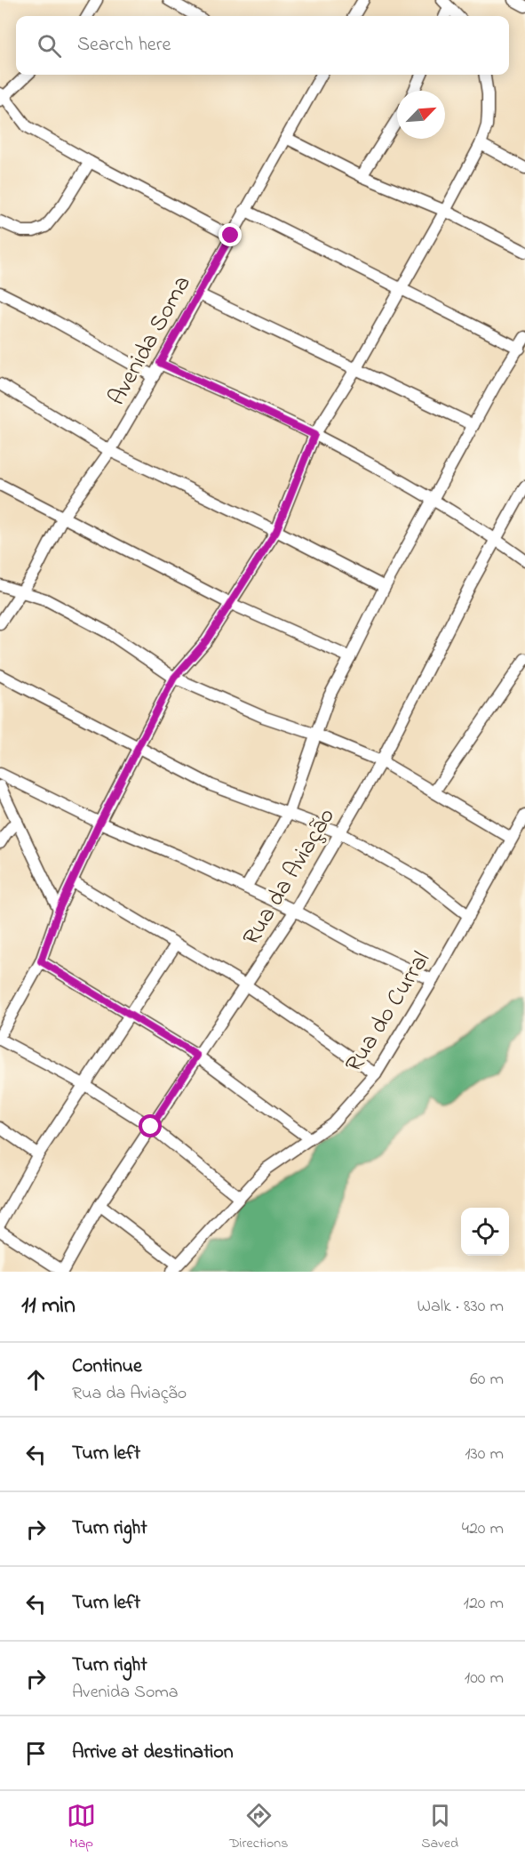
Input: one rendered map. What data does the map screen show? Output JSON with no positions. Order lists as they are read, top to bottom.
{
  "streets": {
    "street": ["Avenida Soma", "Rua da Aviação", "Rua do Curral"]
  },
  "crossings": [
    ["Rua da Aviação", "Rua do Curral"]
  ],
  "north": "top right",
  "page": {
    "search": "Search here",
    "heading": ["11 min", "Walk · 830 m"],
    "list": [
      ["Continue", "Rua da Aviação", "60 m"],
      ["Turn left", "130 m"],
      ["Turn right", "420 m"],
      ["Turn left", "120 m"],
      ["Turn right", "Avenida Soma", "100 m"],
      "Arrive at destination"
    ],
    "nav": ["Map", "Directions", "Saved"]
  }
}
